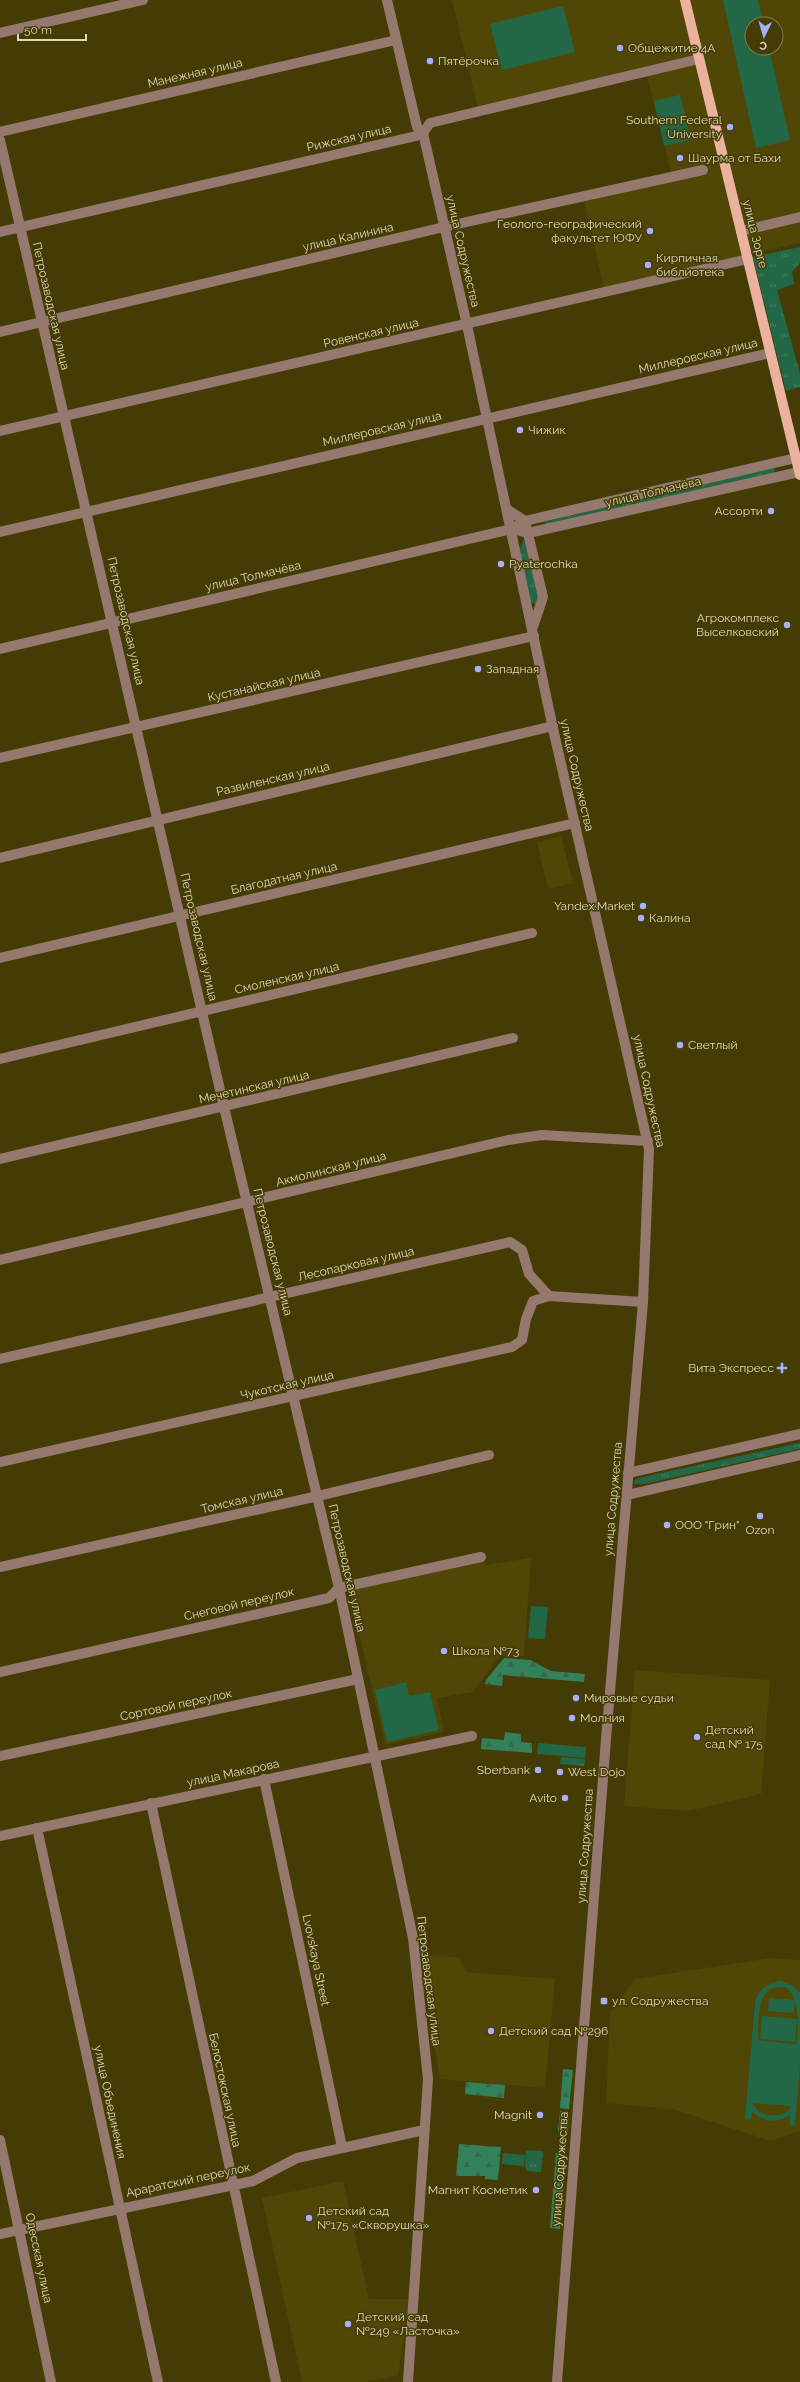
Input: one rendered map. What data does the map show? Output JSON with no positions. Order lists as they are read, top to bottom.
{
  "streets": {
    "main road": ["улица Зорге"],
    "street": [
      "Манежная улица",
      "Рижская улица",
      "улица Калинина",
      "улица Содружества",
      "Петрозаводская улица",
      "Ровенская улица",
      "Миллеровская улица",
      "улица Толмачёва",
      "Кустанайская улица",
      "Развиленская улица",
      "Благодатная улица",
      "Смоленская улица",
      "Мечетинская улица",
      "Акмолинская улица",
      "Лесопарковая улица",
      "Чукотская улица",
      "Томская улица",
      "Снеговой переулок",
      "Сортовой переулок",
      "улица Макарова",
      "Lvovskaya Street",
      "Белостокская улица",
      "улица Объединения",
      "Араратский переулок",
      "Одесская улица"
    ]
  },
  "crossings": [
    ["Манежная улица", "улица Содружества"],
    ["Рижская улица", "улица Зорге"],
    ["Рижская улица", "улица Содружества"],
    ["Рижская улица", "Петрозаводская улица"],
    ["улица Зорге", "Ровенская улица"],
    ["улица Зорге", "Миллеровская улица"],
    ["улица Зорге", "улица Толмачёва"],
    ["улица Калинина", "улица Содружества"],
    ["улица Калинина", "Петрозаводская улица"],
    ["улица Содружества", "Ровенская улица"],
    ["улица Содружества", "Миллеровская улица"],
    ["улица Содружества", "улица Толмачёва"],
    ["улица Содружества", "Кустанайская улица"],
    ["улица Содружества", "Развиленская улица"],
    ["улица Содружества", "Благодатная улица"],
    ["улица Содружества", "Акмолинская улица"],
    ["Петрозаводская улица", "Ровенская улица"],
    ["Петрозаводская улица", "Миллеровская улица"],
    ["Петрозаводская улица", "улица Толмачёва"],
    ["Петрозаводская улица", "Кустанайская улица"],
    ["Петрозаводская улица", "Развиленская улица"],
    ["Петрозаводская улица", "Благодатная улица"],
    ["Петрозаводская улица", "Смоленская улица"],
    ["Петрозаводская улица", "Мечетинская улица"],
    ["Петрозаводская улица", "Акмолинская улица"],
    ["Петрозаводская улица", "Лесопарковая улица"],
    ["Петрозаводская улица", "Чукотская улица"],
    ["Петрозаводская улица", "Томская улица"],
    ["Петрозаводская улица", "Снеговой переулок"],
    ["Петрозаводская улица", "Сортовой переулок"],
    ["Петрозаводская улица", "улица Макарова"],
    ["Петрозаводская улица", "Араратский переулок"],
    ["Лесопарковая улица", "Чукотская улица"],
    ["улица Макарова", "Lvovskaya Street"],
    ["улица Макарова", "Белостокская улица"],
    ["улица Макарова", "улица Объединения"],
    ["Lvovskaya Street", "Араратский переулок"],
    ["Белостокская улица", "Араратский переулок"],
    ["улица Объединения", "Араратский переулок"],
    ["Араратский переулок", "Одесская улица"]
  ],
  "places": {
    "other": [
      "Общежитие 4А",
      "Пятёрочка",
      "Southern Federal University",
      "Шаурма от Бахи",
      "Геолого-географический факультет ЮФУ",
      "Кирпичная библиотека",
      "Чижик",
      "Ассорти",
      "Pyaterochka",
      "Агрокомплекс Выселковский",
      "Западная",
      "Yandex.Market",
      "Калина",
      "Светлый",
      "Ozon",
      "ООО \"Грин\"",
      "Школа №73",
      "Мировые судьи",
      "Молния",
      "Детский сад № 175",
      "Sberbank",
      "West Dojo",
      "Avito",
      "Детский сад №296",
      "Magnit",
      "Магнит Косметик",
      "Детский сад №175 «Скворушка»",
      "Детский сад №249 «Ласточка»"
    ],
    "health": ["Вита Экспресс"],
    "transit": ["ул. Содружества"]
  },
  "scale_bar": "50 m",
  "north": "bottom"
}
